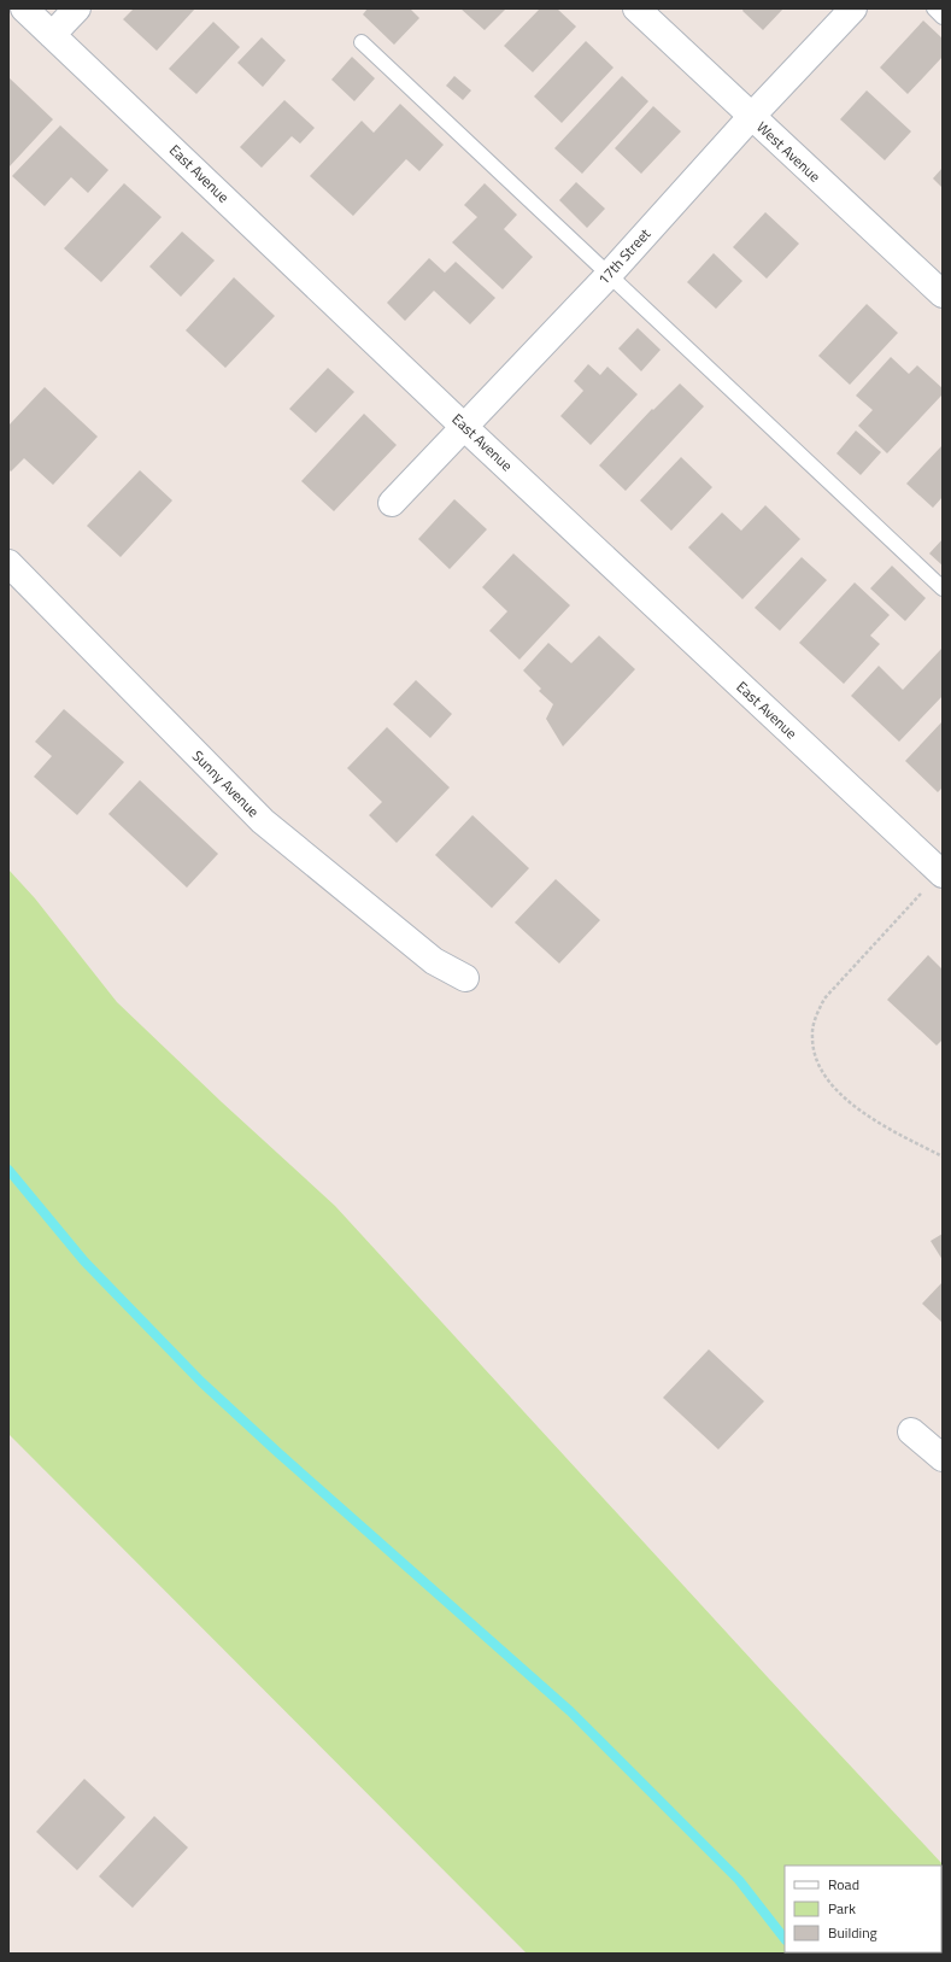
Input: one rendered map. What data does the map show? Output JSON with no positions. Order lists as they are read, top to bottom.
{
  "streets": {
    "street": [
      "West Avenue",
      "East Avenue",
      "17th Street",
      "Sunny Avenue"
    ]
  },
  "crossings": [
    ["West Avenue", "17th Street"],
    ["East Avenue", "17th Street"]
  ],
  "legend": ["Road", "Park", "Building"]
}
